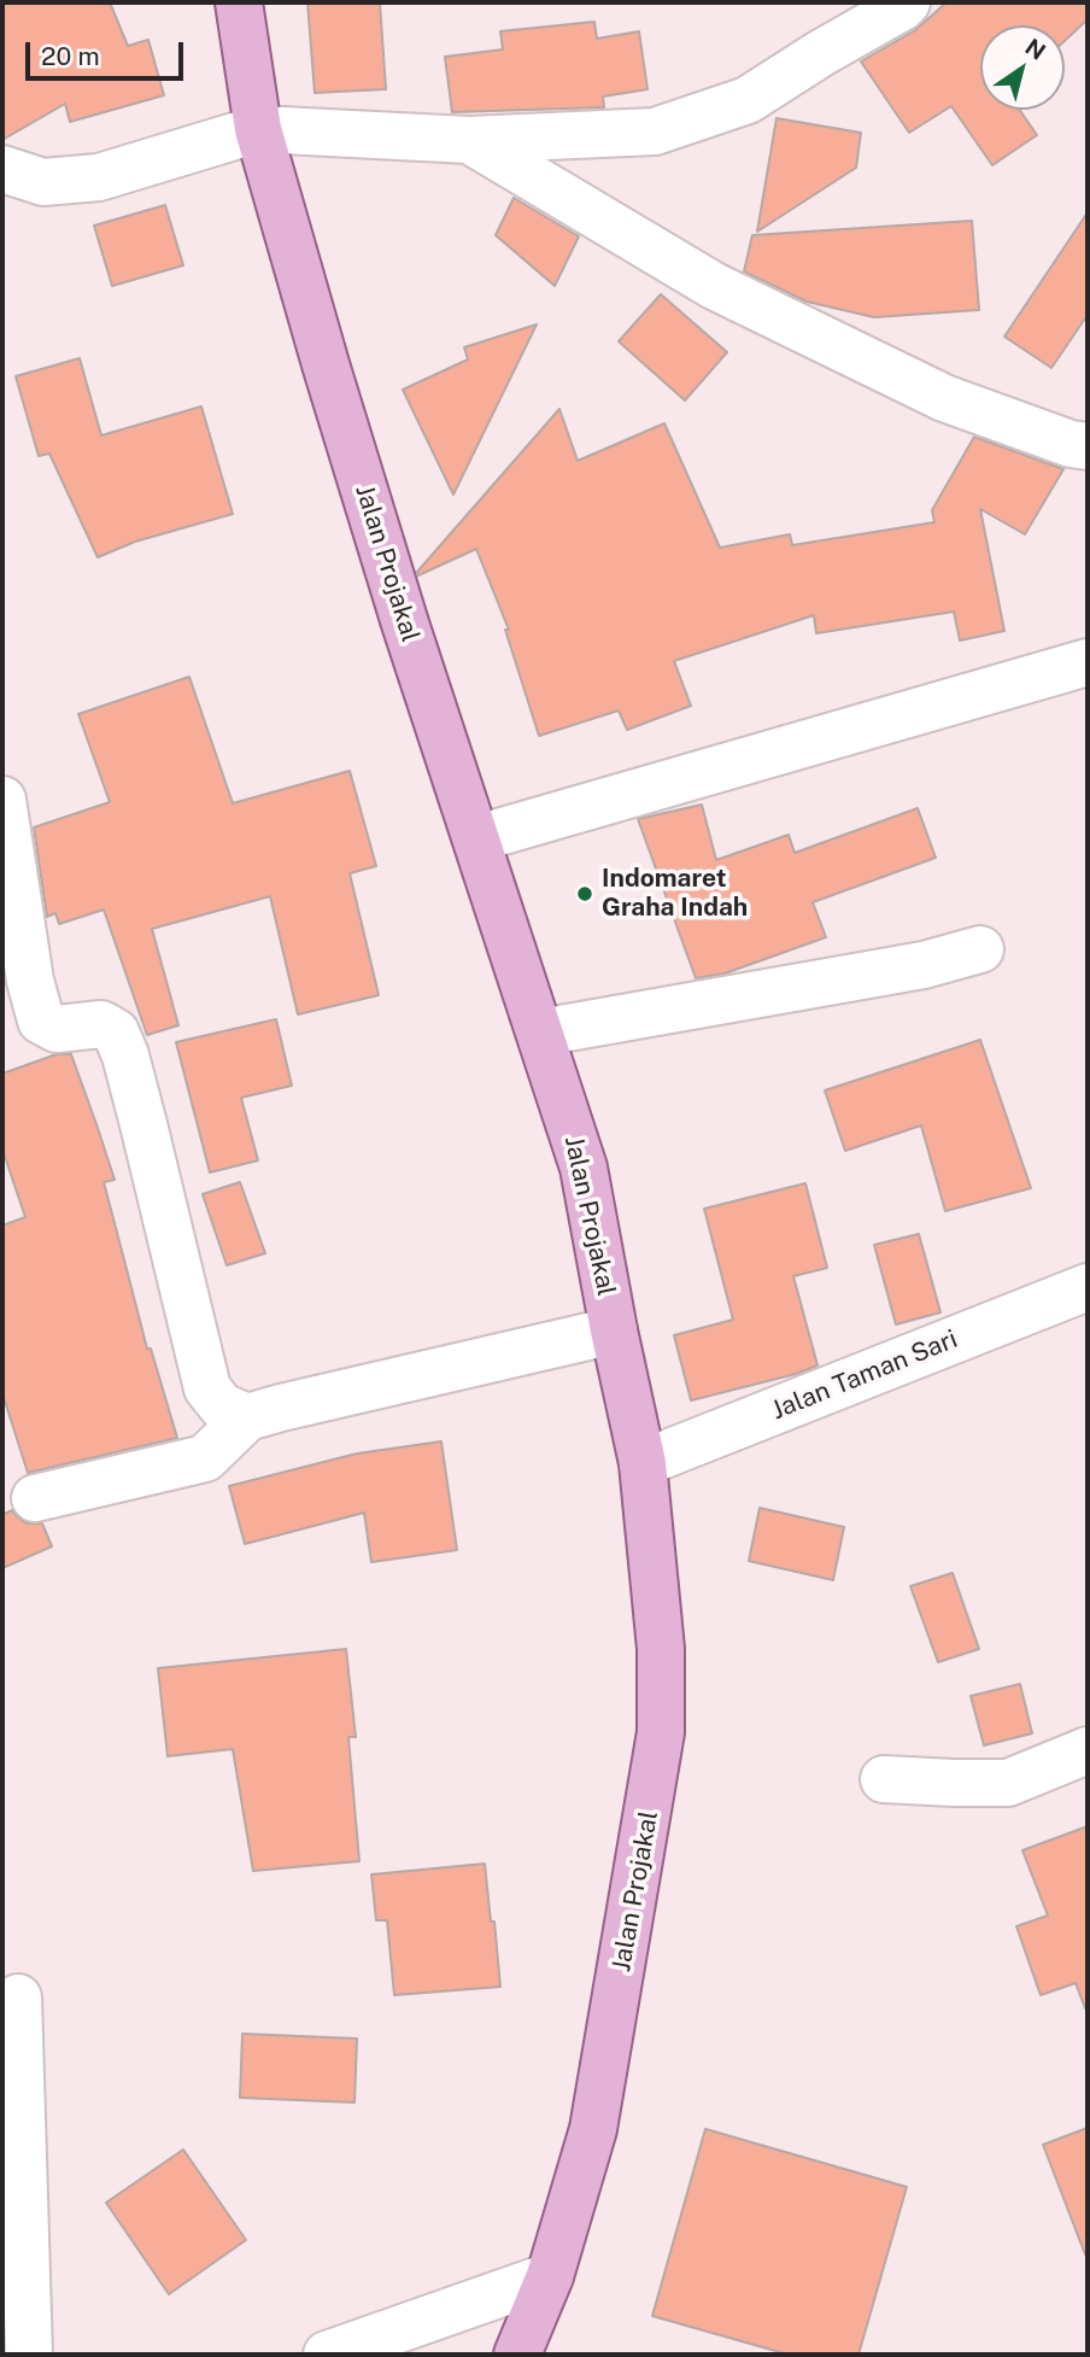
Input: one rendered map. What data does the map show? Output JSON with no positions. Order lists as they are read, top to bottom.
{
  "streets": {
    "main road": ["Jalan Projakal"],
    "street": ["Jalan Taman Sari"]
  },
  "crossings": [
    ["Jalan Projakal", "Jalan Taman Sari"]
  ],
  "places": ["Indomaret Graha Indah"],
  "scale_bar": "20 m",
  "north": "top right"
}
